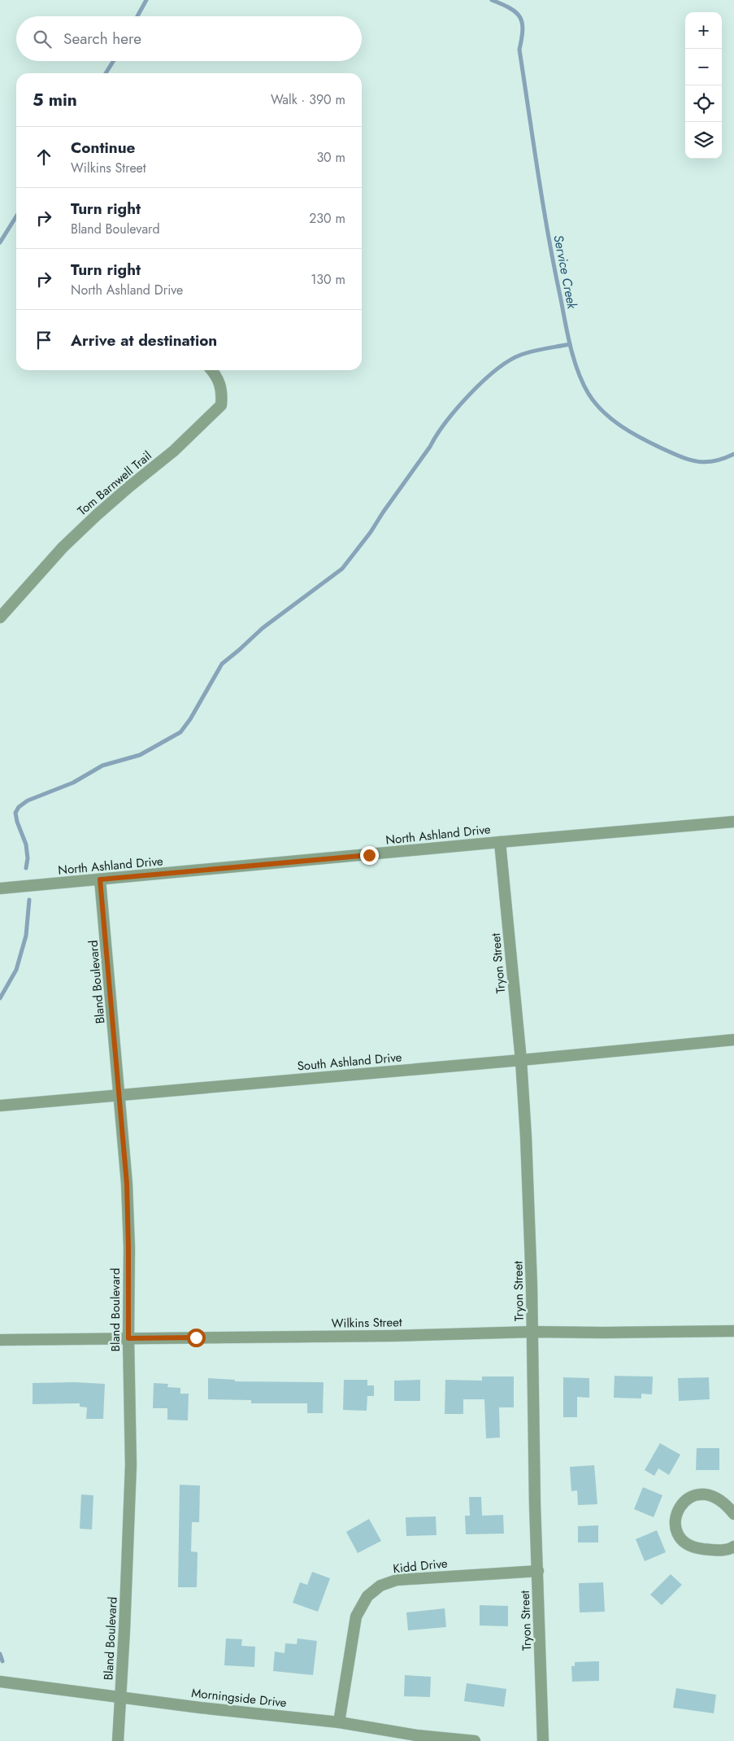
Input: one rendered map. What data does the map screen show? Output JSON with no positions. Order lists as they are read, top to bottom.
{
  "streets": {
    "street": [
      "Tom Barnwell Trail",
      "North Ashland Drive",
      "Tryon Street",
      "Bland Boulevard",
      "South Ashland Drive",
      "Wilkins Street",
      "Kidd Drive",
      "Morningside Drive"
    ]
  },
  "crossings": [
    ["North Ashland Drive", "Tryon Street"],
    ["North Ashland Drive", "Bland Boulevard"],
    ["Tryon Street", "South Ashland Drive"],
    ["Tryon Street", "Wilkins Street"],
    ["Tryon Street", "Kidd Drive"],
    ["Bland Boulevard", "South Ashland Drive"],
    ["Bland Boulevard", "Wilkins Street"],
    ["Bland Boulevard", "Morningside Drive"],
    ["Kidd Drive", "Morningside Drive"]
  ],
  "water": ["Service Creek"],
  "page": {
    "map_buttons": ["+", "−"],
    "search": "Search here",
    "heading": ["5 min", "Walk · 390 m"],
    "list": [
      ["Continue", "Wilkins Street", "30 m"],
      ["Turn right", "Bland Boulevard", "230 m"],
      ["Turn right", "North Ashland Drive", "130 m"],
      "Arrive at destination"
    ]
  }
}
